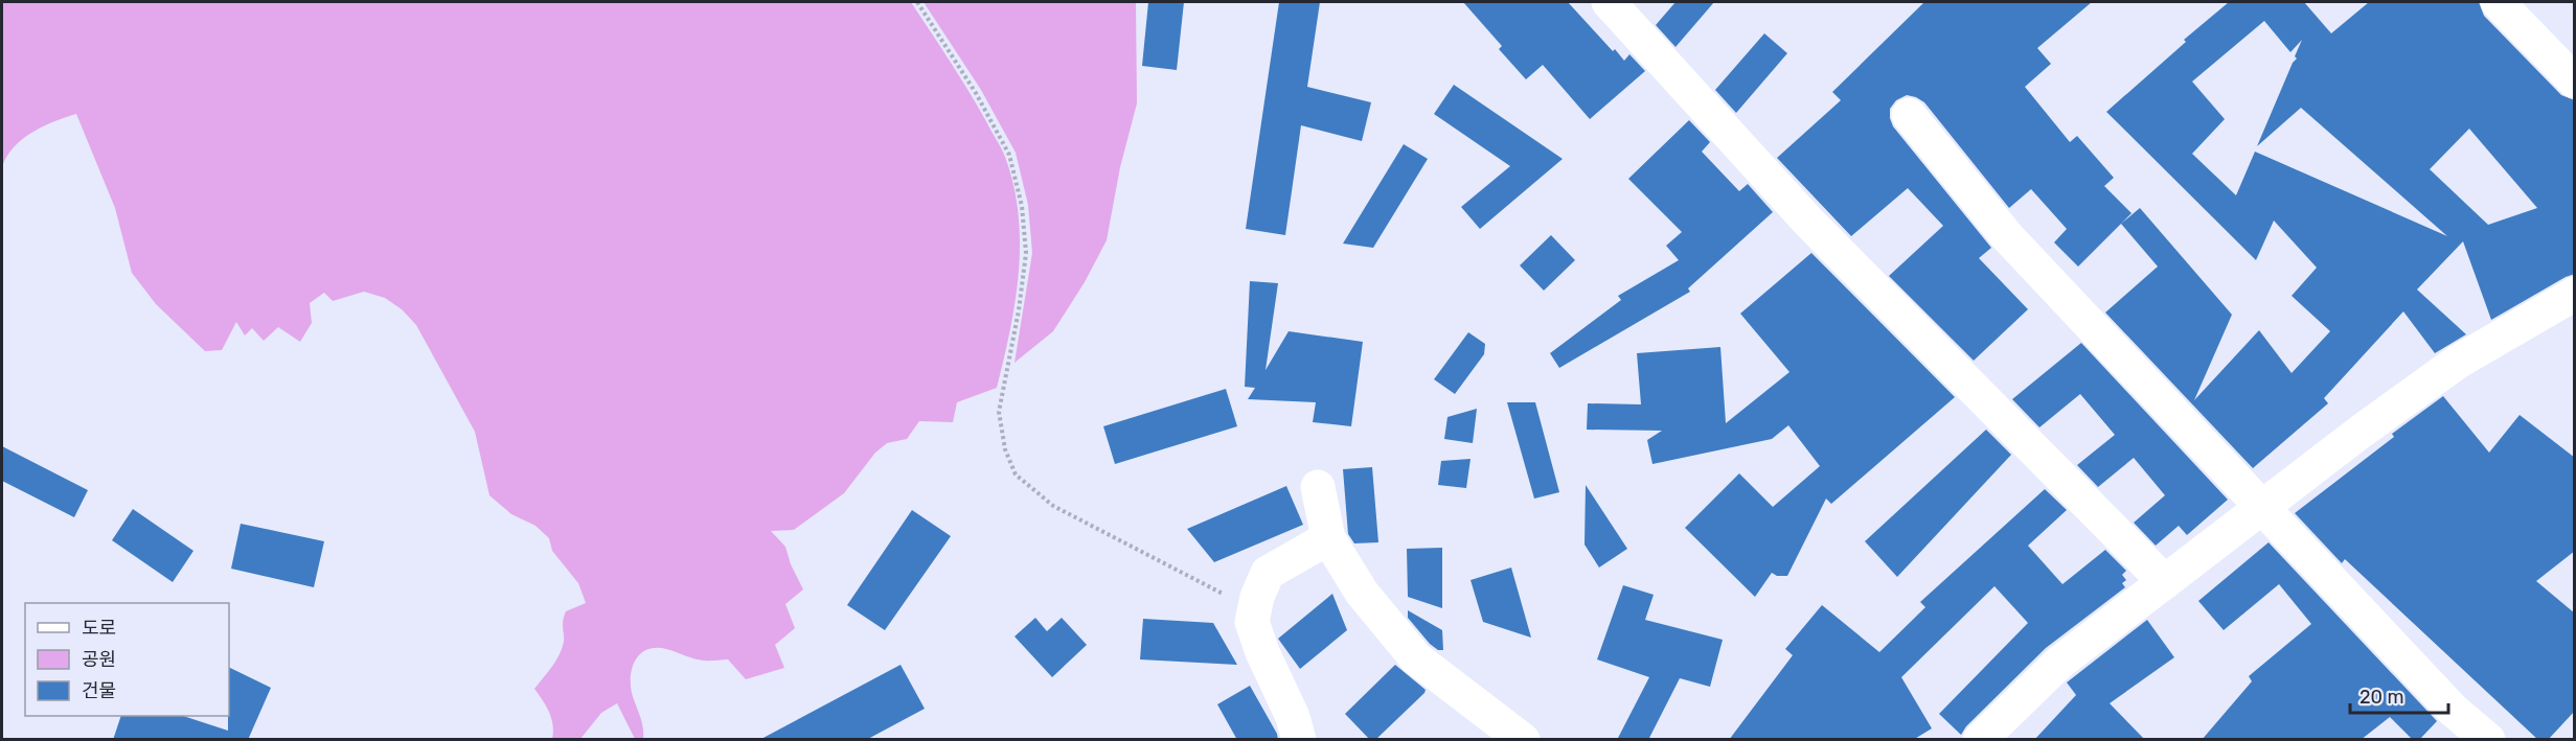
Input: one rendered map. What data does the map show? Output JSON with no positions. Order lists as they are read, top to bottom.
{
  "legend": ["도로", "공원", "건물"],
  "scale_bar": "20 m"
}
